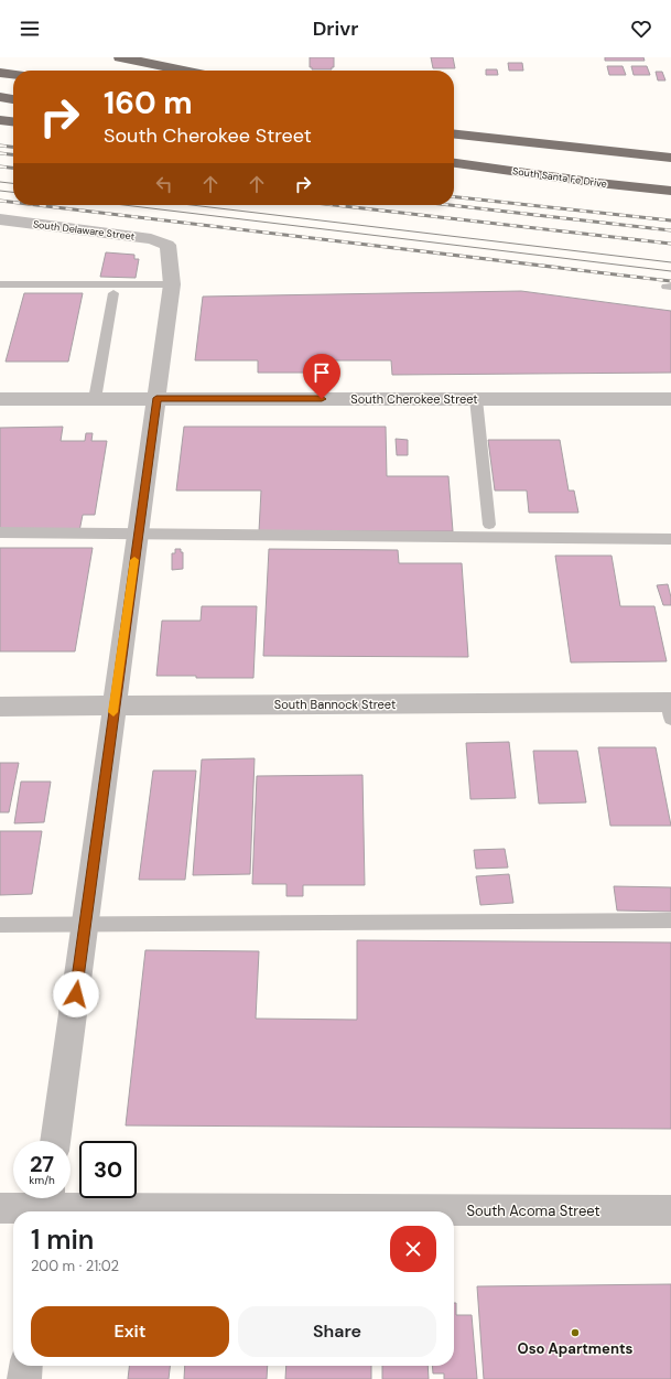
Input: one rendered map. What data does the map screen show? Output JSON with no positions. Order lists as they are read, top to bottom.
{
  "streets": {
    "highway": ["South Santa Fe Drive"],
    "street": [
      "South Delaware Street",
      "South Cherokee Street",
      "South Bannock Street",
      "South Acoma Street"
    ]
  },
  "places": ["Oso Apartments"],
  "page": {
    "header": "Drivr",
    "turn": ["160 m", "South Cherokee Street"],
    "speed": "27 km/h",
    "limit": "30",
    "heading": ["1 min", "200 m · 21:02"],
    "buttons": ["Exit", "Share"]
  }
}
